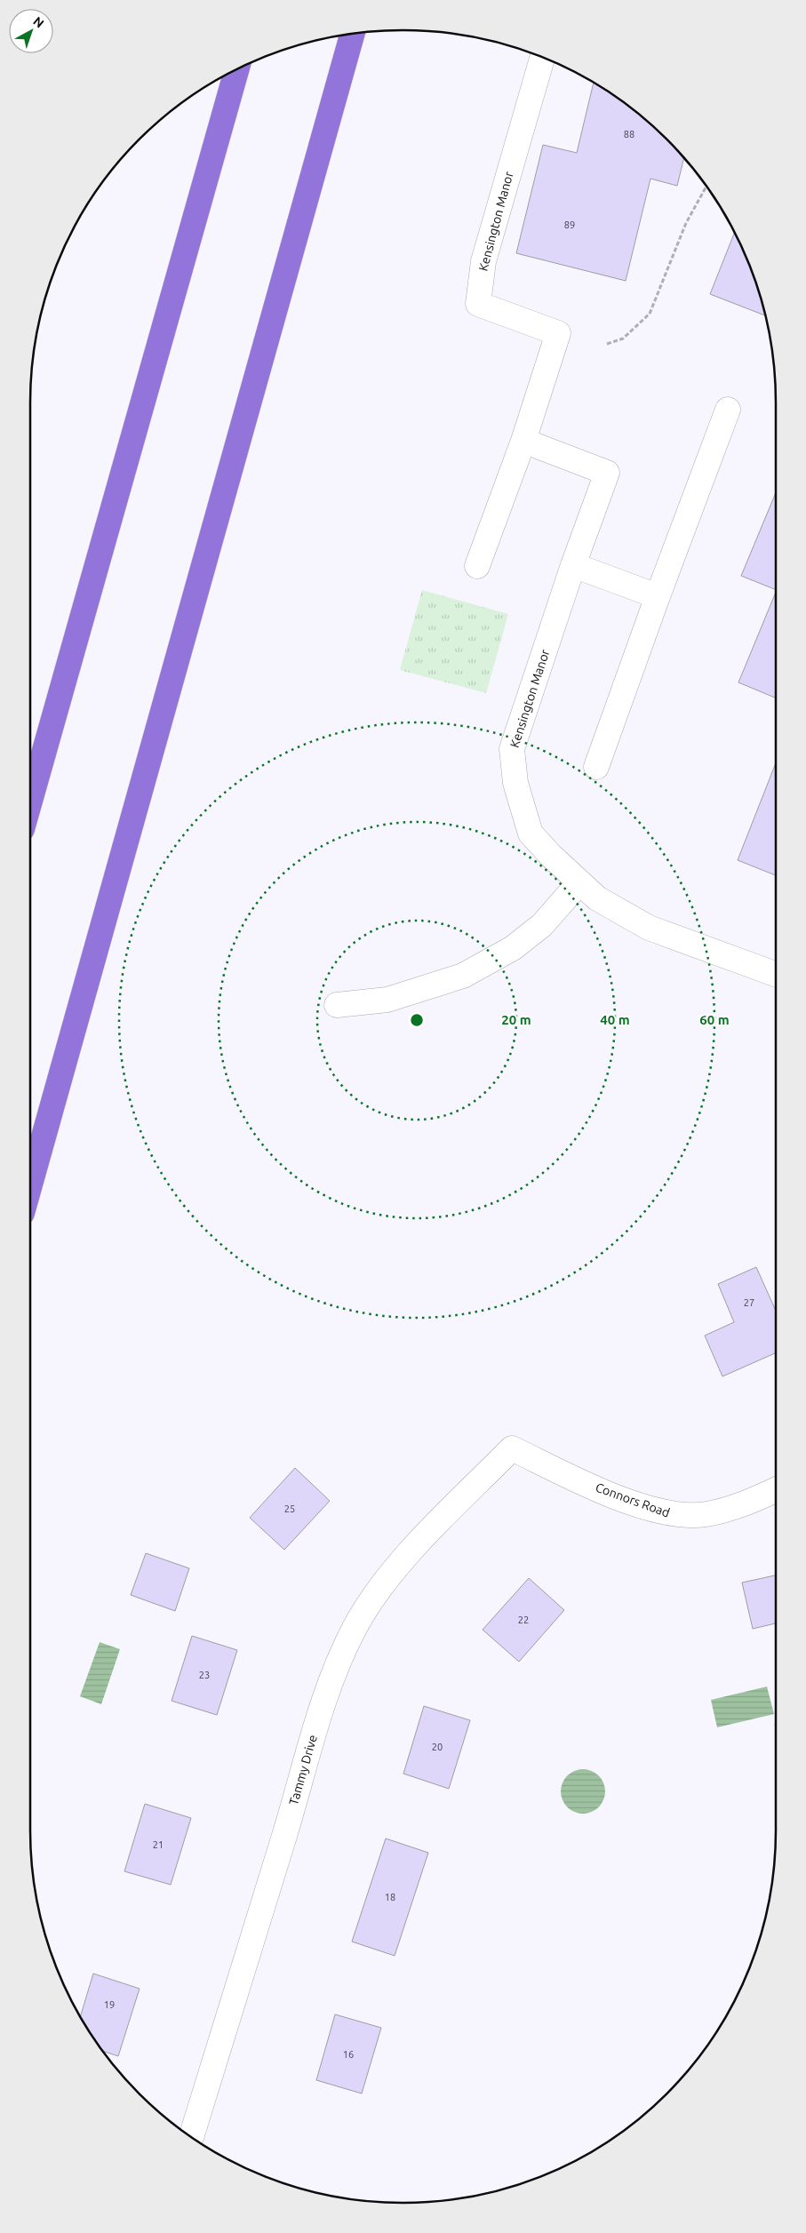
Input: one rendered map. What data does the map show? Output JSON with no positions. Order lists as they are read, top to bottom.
{
  "streets": {
    "street": ["Kensington Manor", "Connors Road", "Tammy Drive"]
  },
  "crossings": [
    ["Connors Road", "Tammy Drive"]
  ],
  "house_numbers": [
    "88",
    "89",
    "27",
    "25",
    "22",
    "23",
    "20",
    "21",
    "18",
    "19",
    "16"
  ],
  "north": "top right",
  "rings": ["20 m", "40 m", "60 m"]
}
